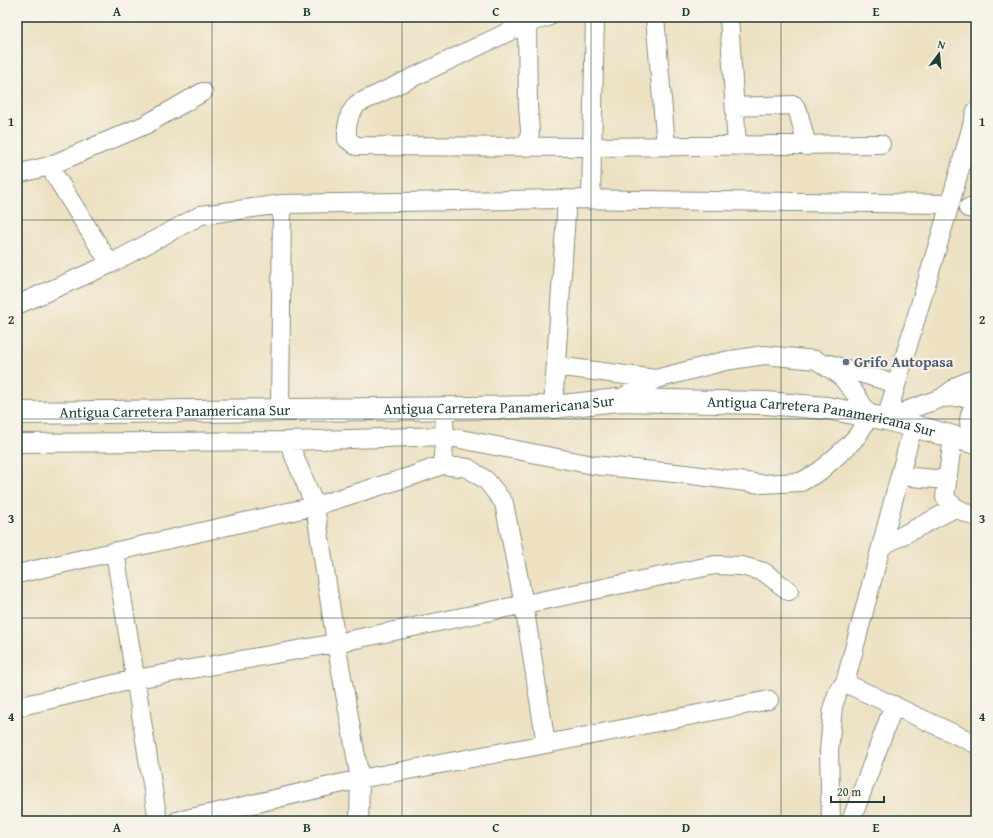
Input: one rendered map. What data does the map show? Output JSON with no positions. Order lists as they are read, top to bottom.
{
  "streets": {
    "highway": ["Antigua Carretera Panamericana Sur"]
  },
  "places": ["Grifo Autopasa"],
  "scale_bar": "20 m",
  "north": "top",
  "grid": {
    "columns": [
      "A",
      "B",
      "C",
      "D",
      "E"
    ],
    "rows": [
      "1",
      "2",
      "3",
      "4"
    ]
  }
}
